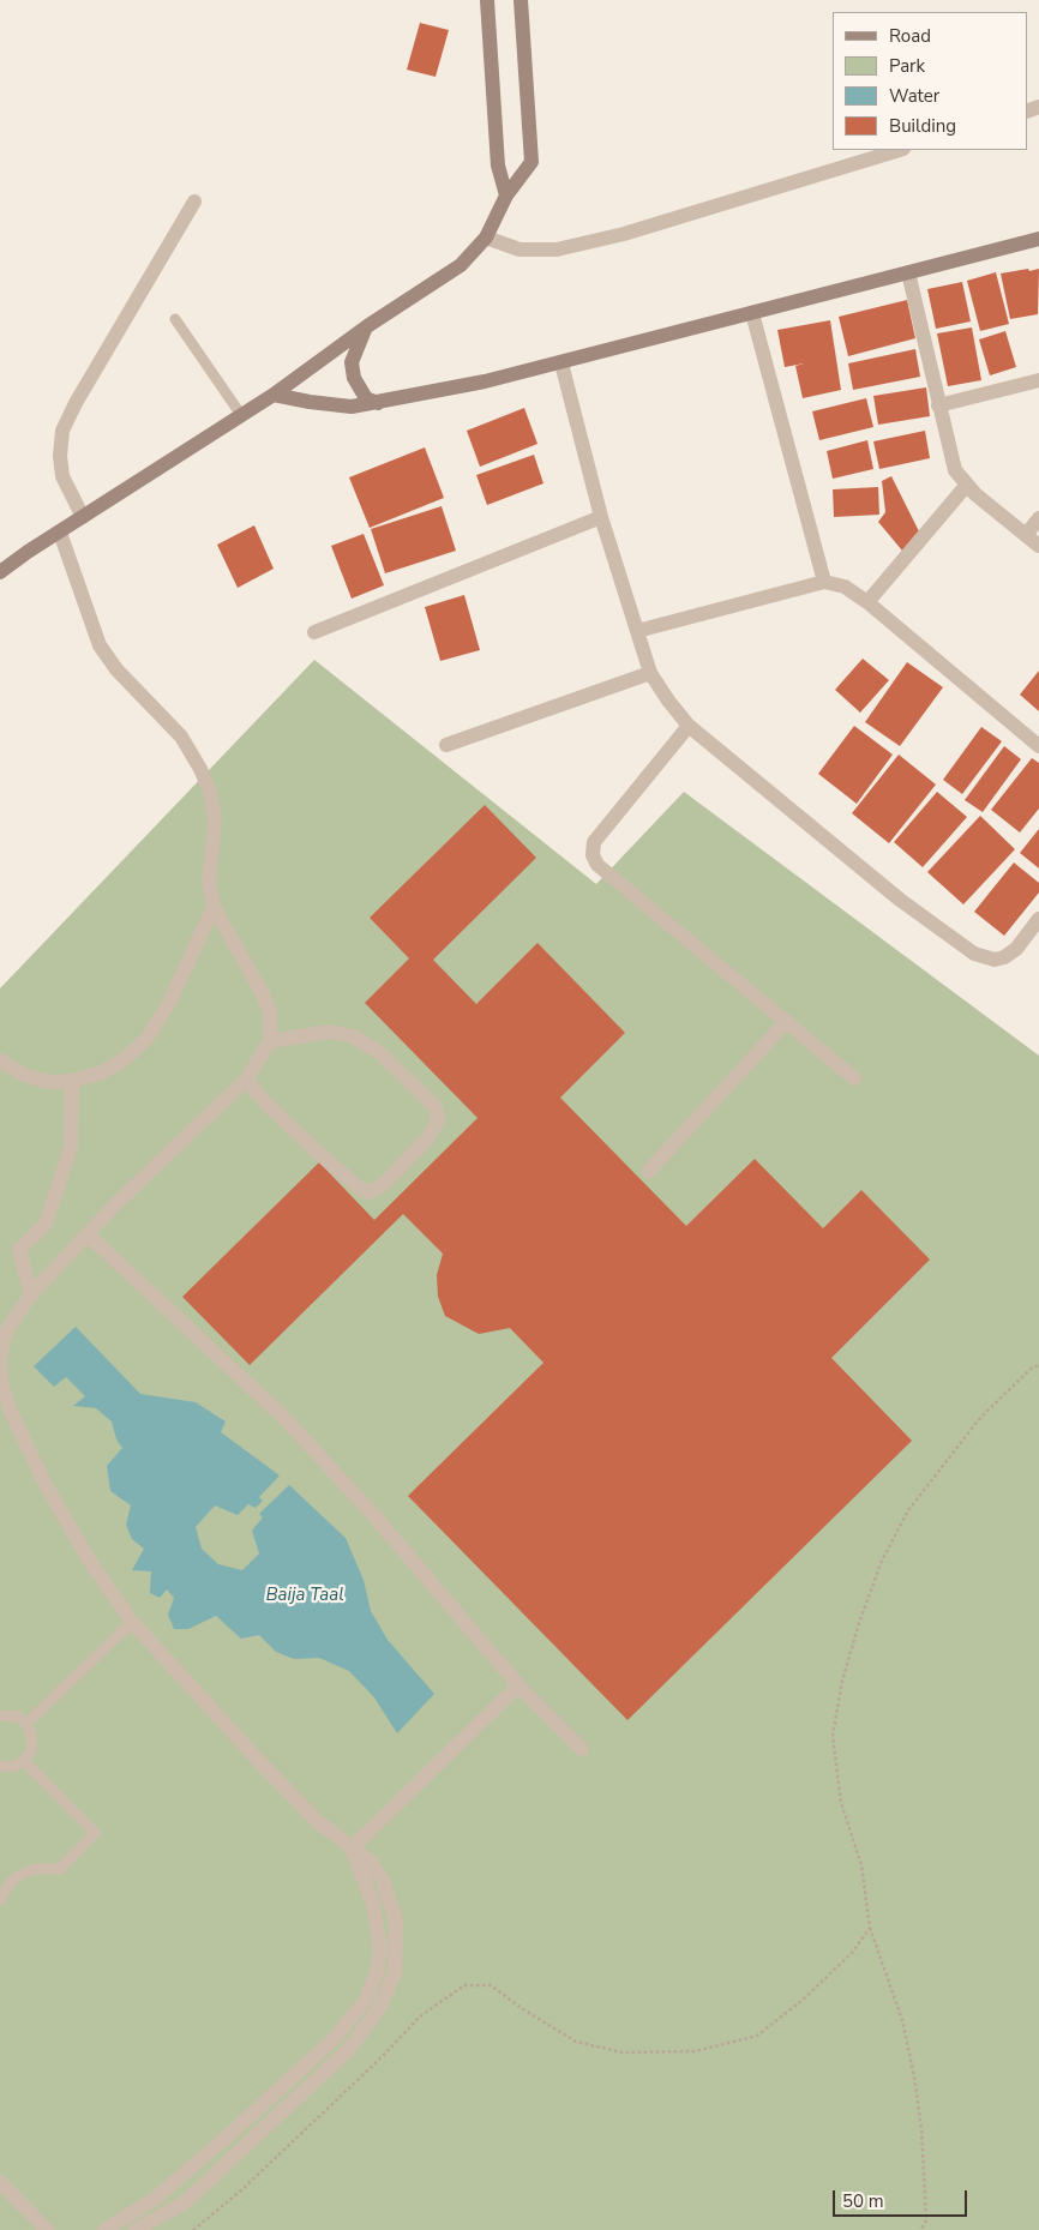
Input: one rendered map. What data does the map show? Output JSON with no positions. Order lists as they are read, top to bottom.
{
  "water": ["Baija Taal"],
  "legend": [
    "Road",
    "Park",
    "Water",
    "Building"
  ],
  "scale_bar": "50 m"
}
